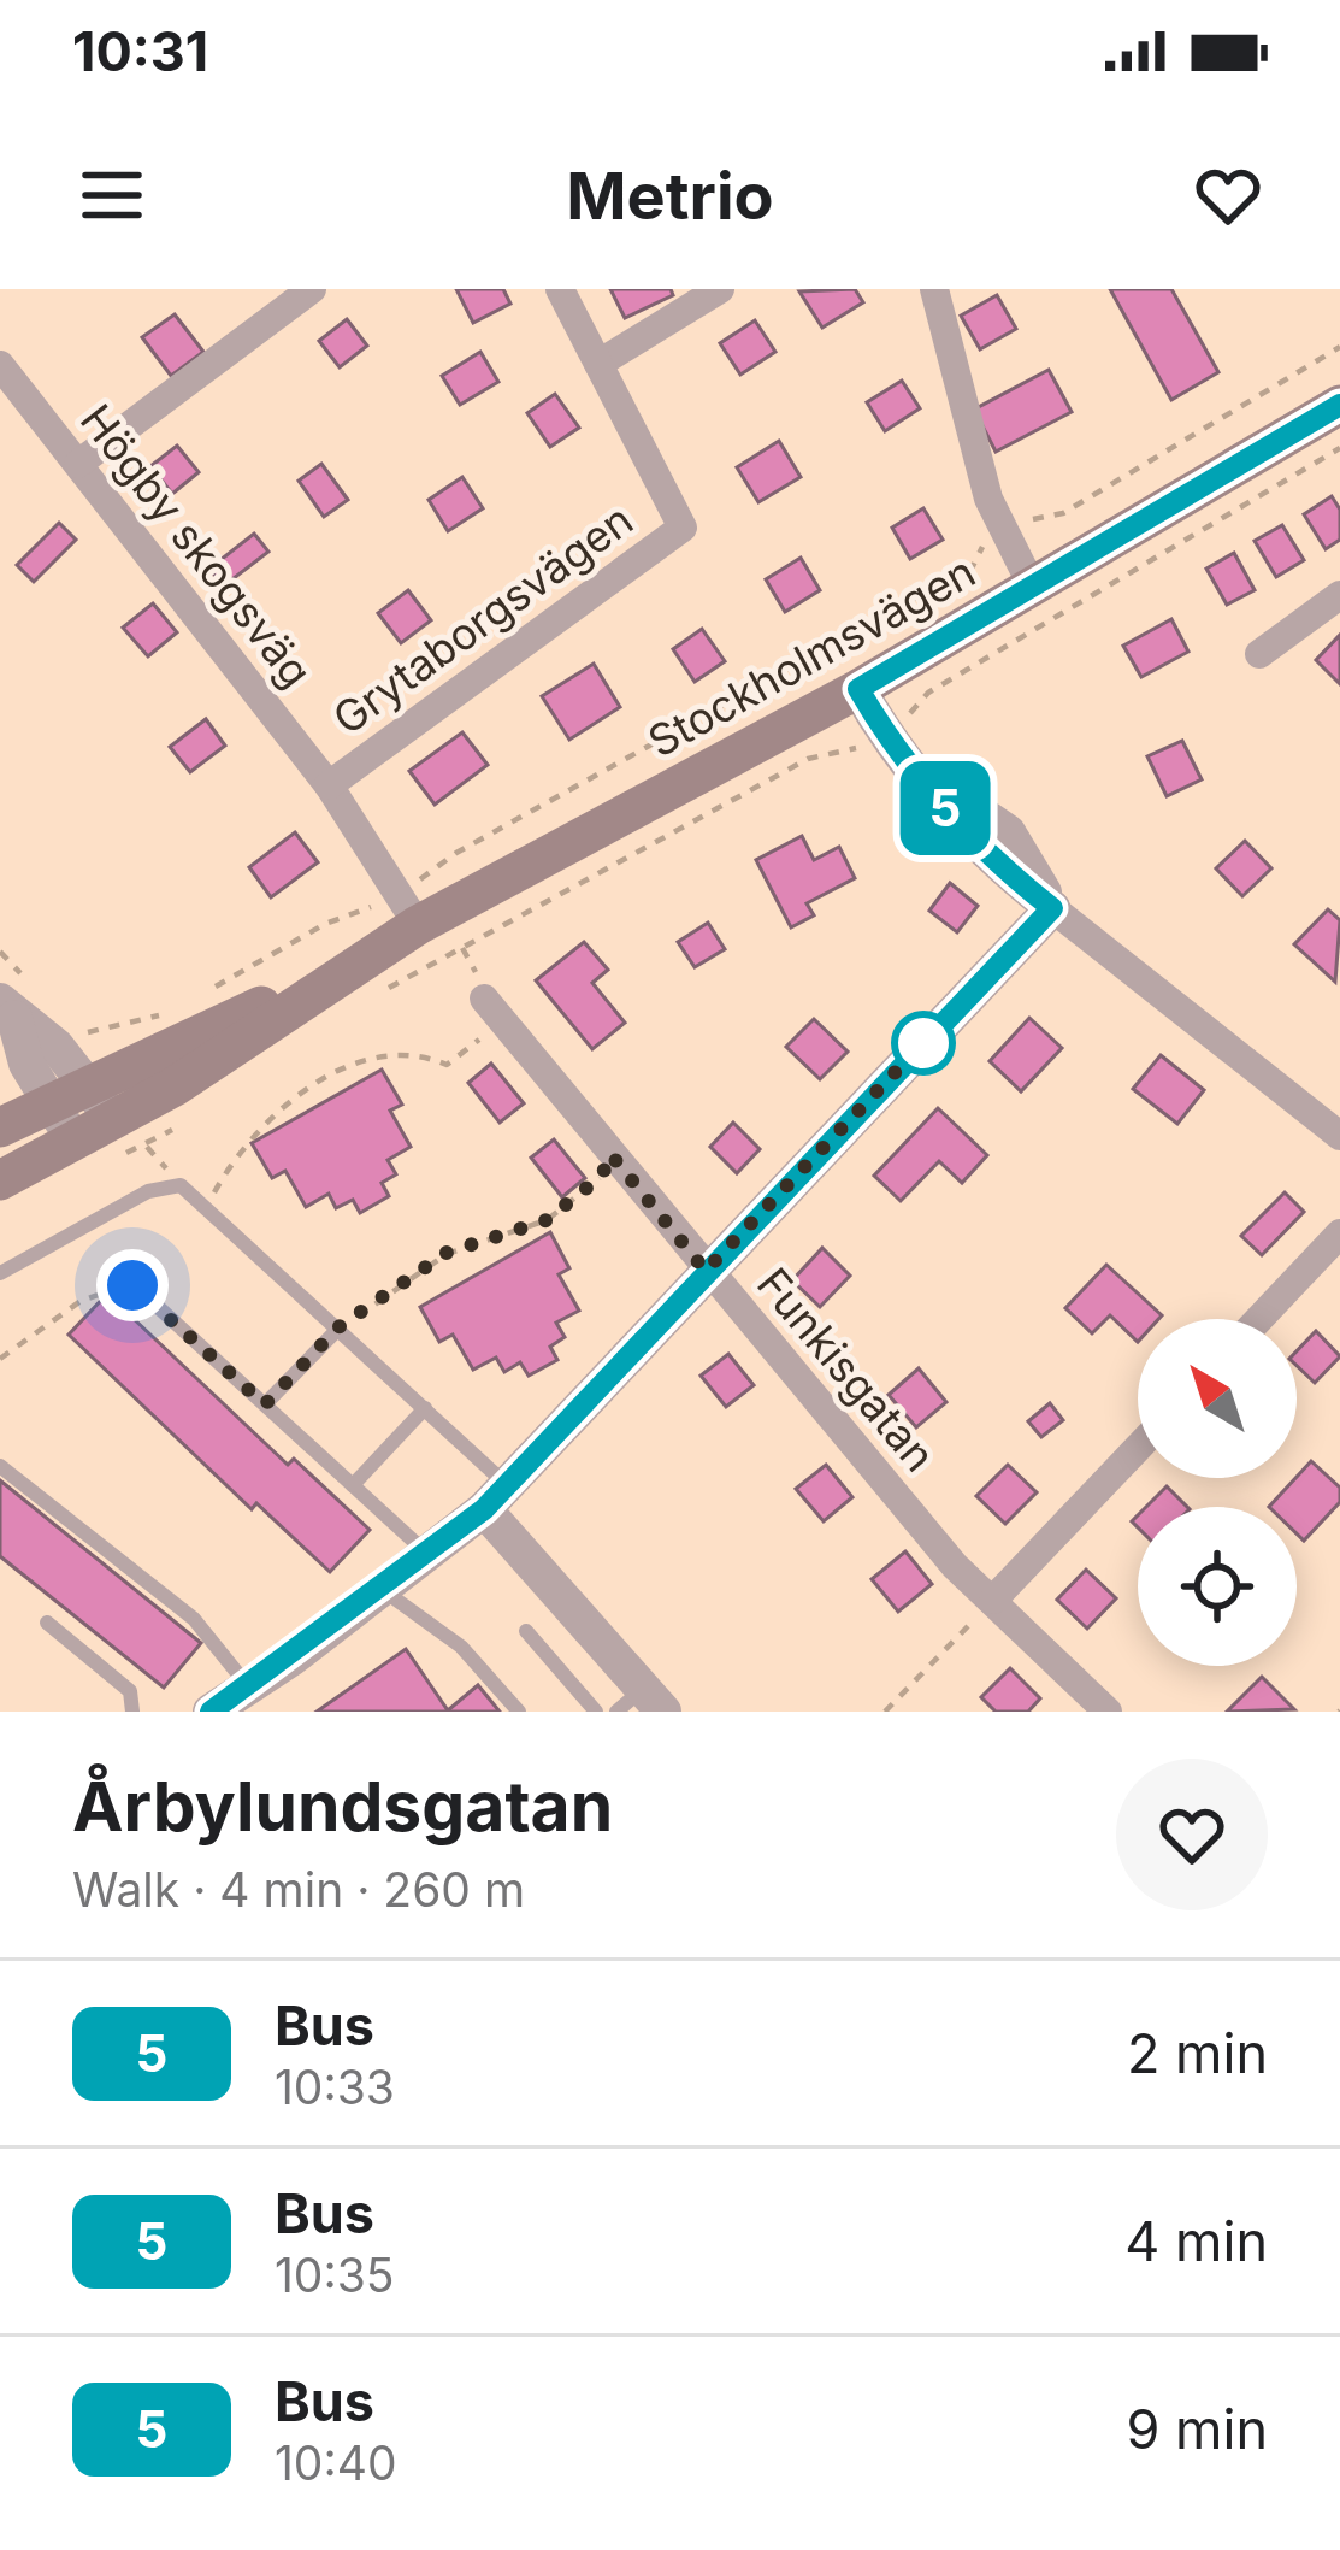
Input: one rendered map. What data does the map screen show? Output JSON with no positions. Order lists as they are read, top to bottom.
{
  "streets": {
    "main road": ["Stockholmsvägen"],
    "street": ["Högby skogsväg", "Grytaborgsvägen", "Funkisgatan"]
  },
  "crossings": [
    ["Högby skogsväg", "Grytaborgsvägen"],
    ["Högby skogsväg", "Stockholmsvägen"]
  ],
  "lines": ["bus line 5"],
  "north": "top left",
  "page": {
    "status": "10:31",
    "header": "Metrio",
    "on_map": "5",
    "heading": ["Årbylundsgatan", "Walk · 4 min · 260 m"],
    "list": [
      {
        "mark": "5",
        "name": "Bus",
        "note": "10:33",
        "value": "2 min"
      },
      {
        "mark": "5",
        "name": "Bus",
        "note": "10:35",
        "value": "4 min"
      },
      {
        "mark": "5",
        "name": "Bus",
        "note": "10:40",
        "value": "9 min"
      }
    ]
  }
}
